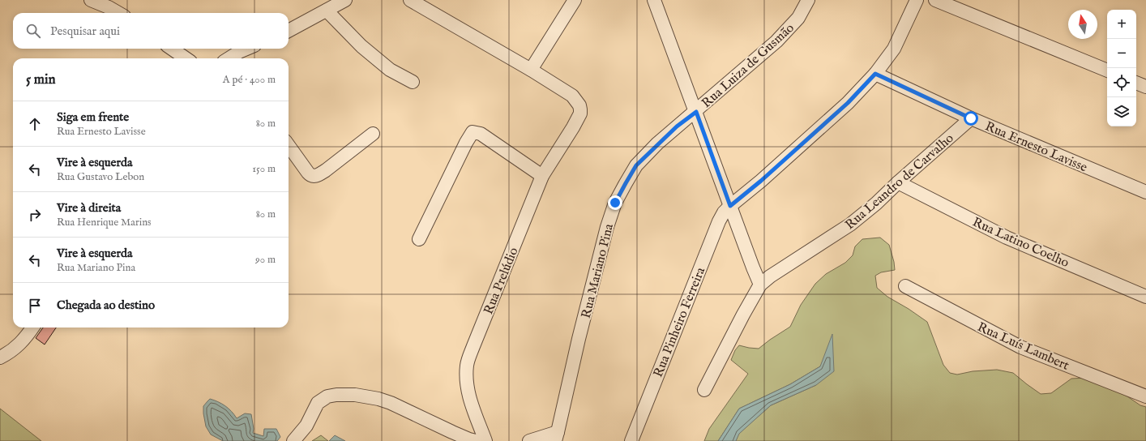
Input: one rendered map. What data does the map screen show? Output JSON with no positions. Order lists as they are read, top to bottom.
{
  "streets": {
    "street": [
      "Rua Luiza de Gusmão",
      "Rua Ernesto Lavisse",
      "Rua Leandro de Carvalho",
      "Rua Latino Coelho",
      "Rua Mariano Pina",
      "Rua Prelúdio",
      "Rua Pinheiro Ferreira",
      "Rua Luís Lambert"
    ]
  },
  "crossings": [
    ["Rua Luiza de Gusmão", "Rua Mariano Pina"],
    ["Rua Ernesto Lavisse", "Rua Leandro de Carvalho"],
    ["Rua Ernesto Lavisse", "Rua Pinheiro Ferreira"],
    ["Rua Leandro de Carvalho", "Rua Latino Coelho"]
  ],
  "north": "top",
  "page": {
    "map_buttons": ["+", "−"],
    "search": "Pesquisar aqui",
    "heading": ["5 min", "A pé · 400 m"],
    "list": [
      ["Siga em frente", "Rua Ernesto Lavisse", "80 m"],
      ["Vire à esquerda", "Rua Gustavo Lebon", "150 m"],
      ["Vire à direita", "Rua Henrique Marins", "80 m"],
      ["Vire à esquerda", "Rua Mariano Pina", "90 m"],
      "Chegada ao destino"
    ]
  }
}
